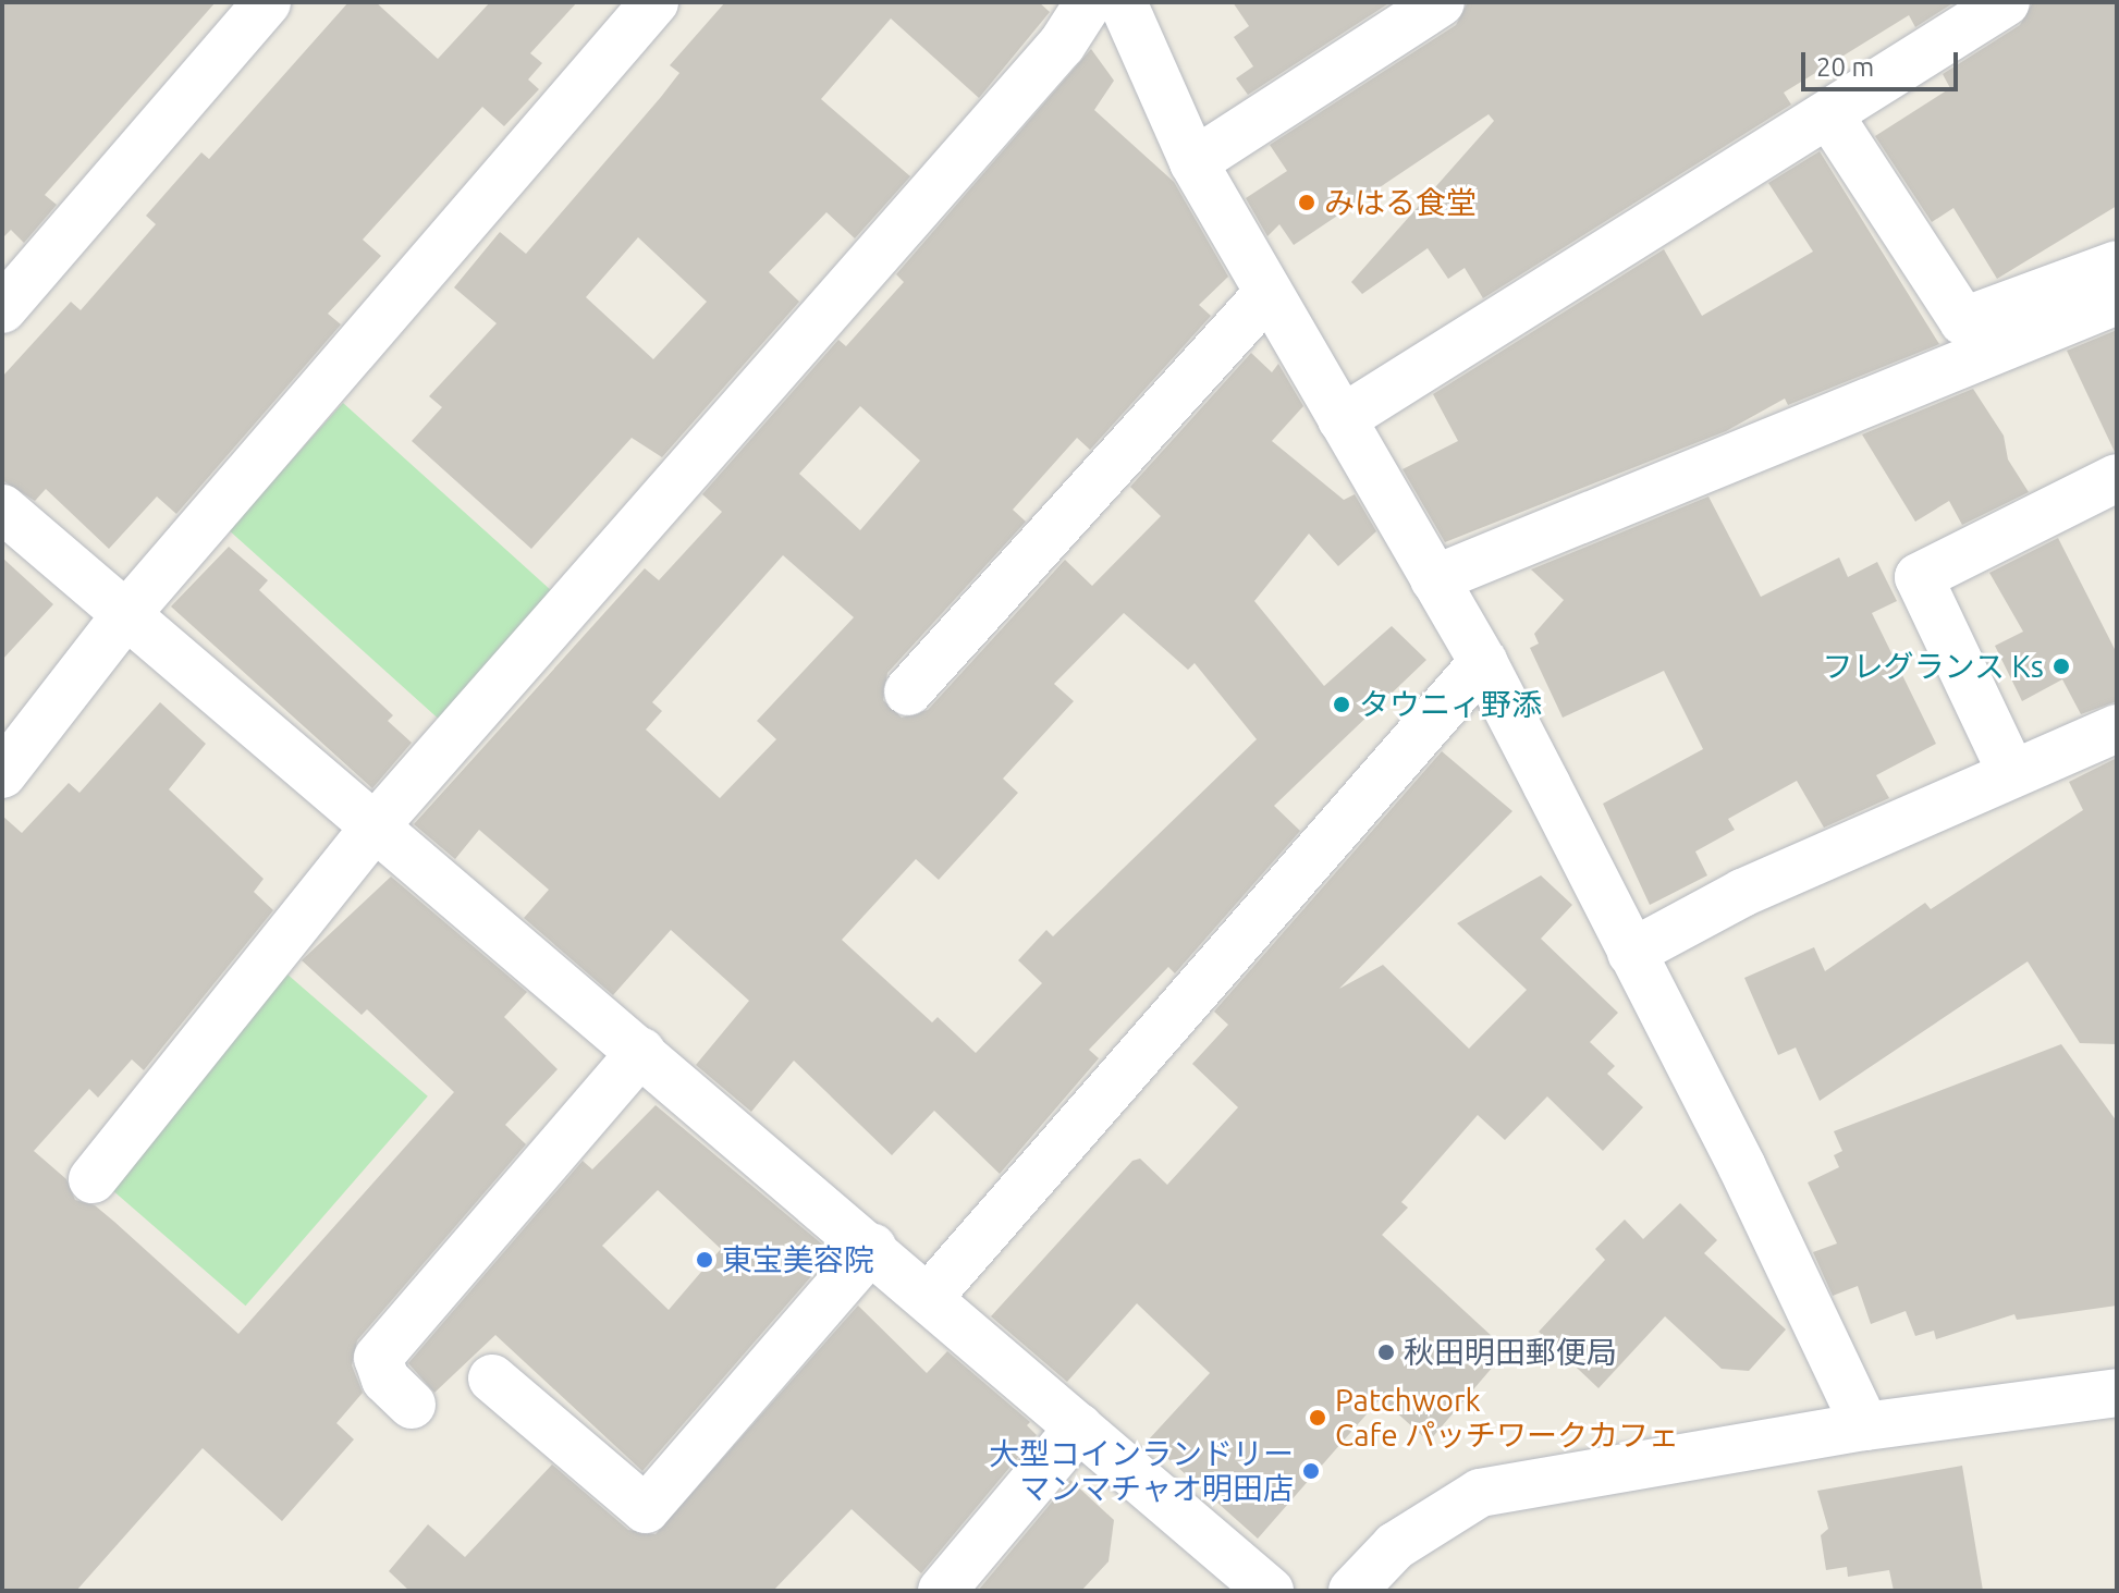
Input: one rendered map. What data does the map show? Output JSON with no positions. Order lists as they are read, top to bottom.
{
  "places": [
    "みはる食堂",
    "フレグランス Ks",
    "タウニィ野添",
    "東宝美容院",
    "秋田明田郵便局",
    "Patchwork Cafe パッチワークカフェ",
    "大型コインランドリー マンマチャオ明田店"
  ],
  "scale_bar": "20 m"
}
